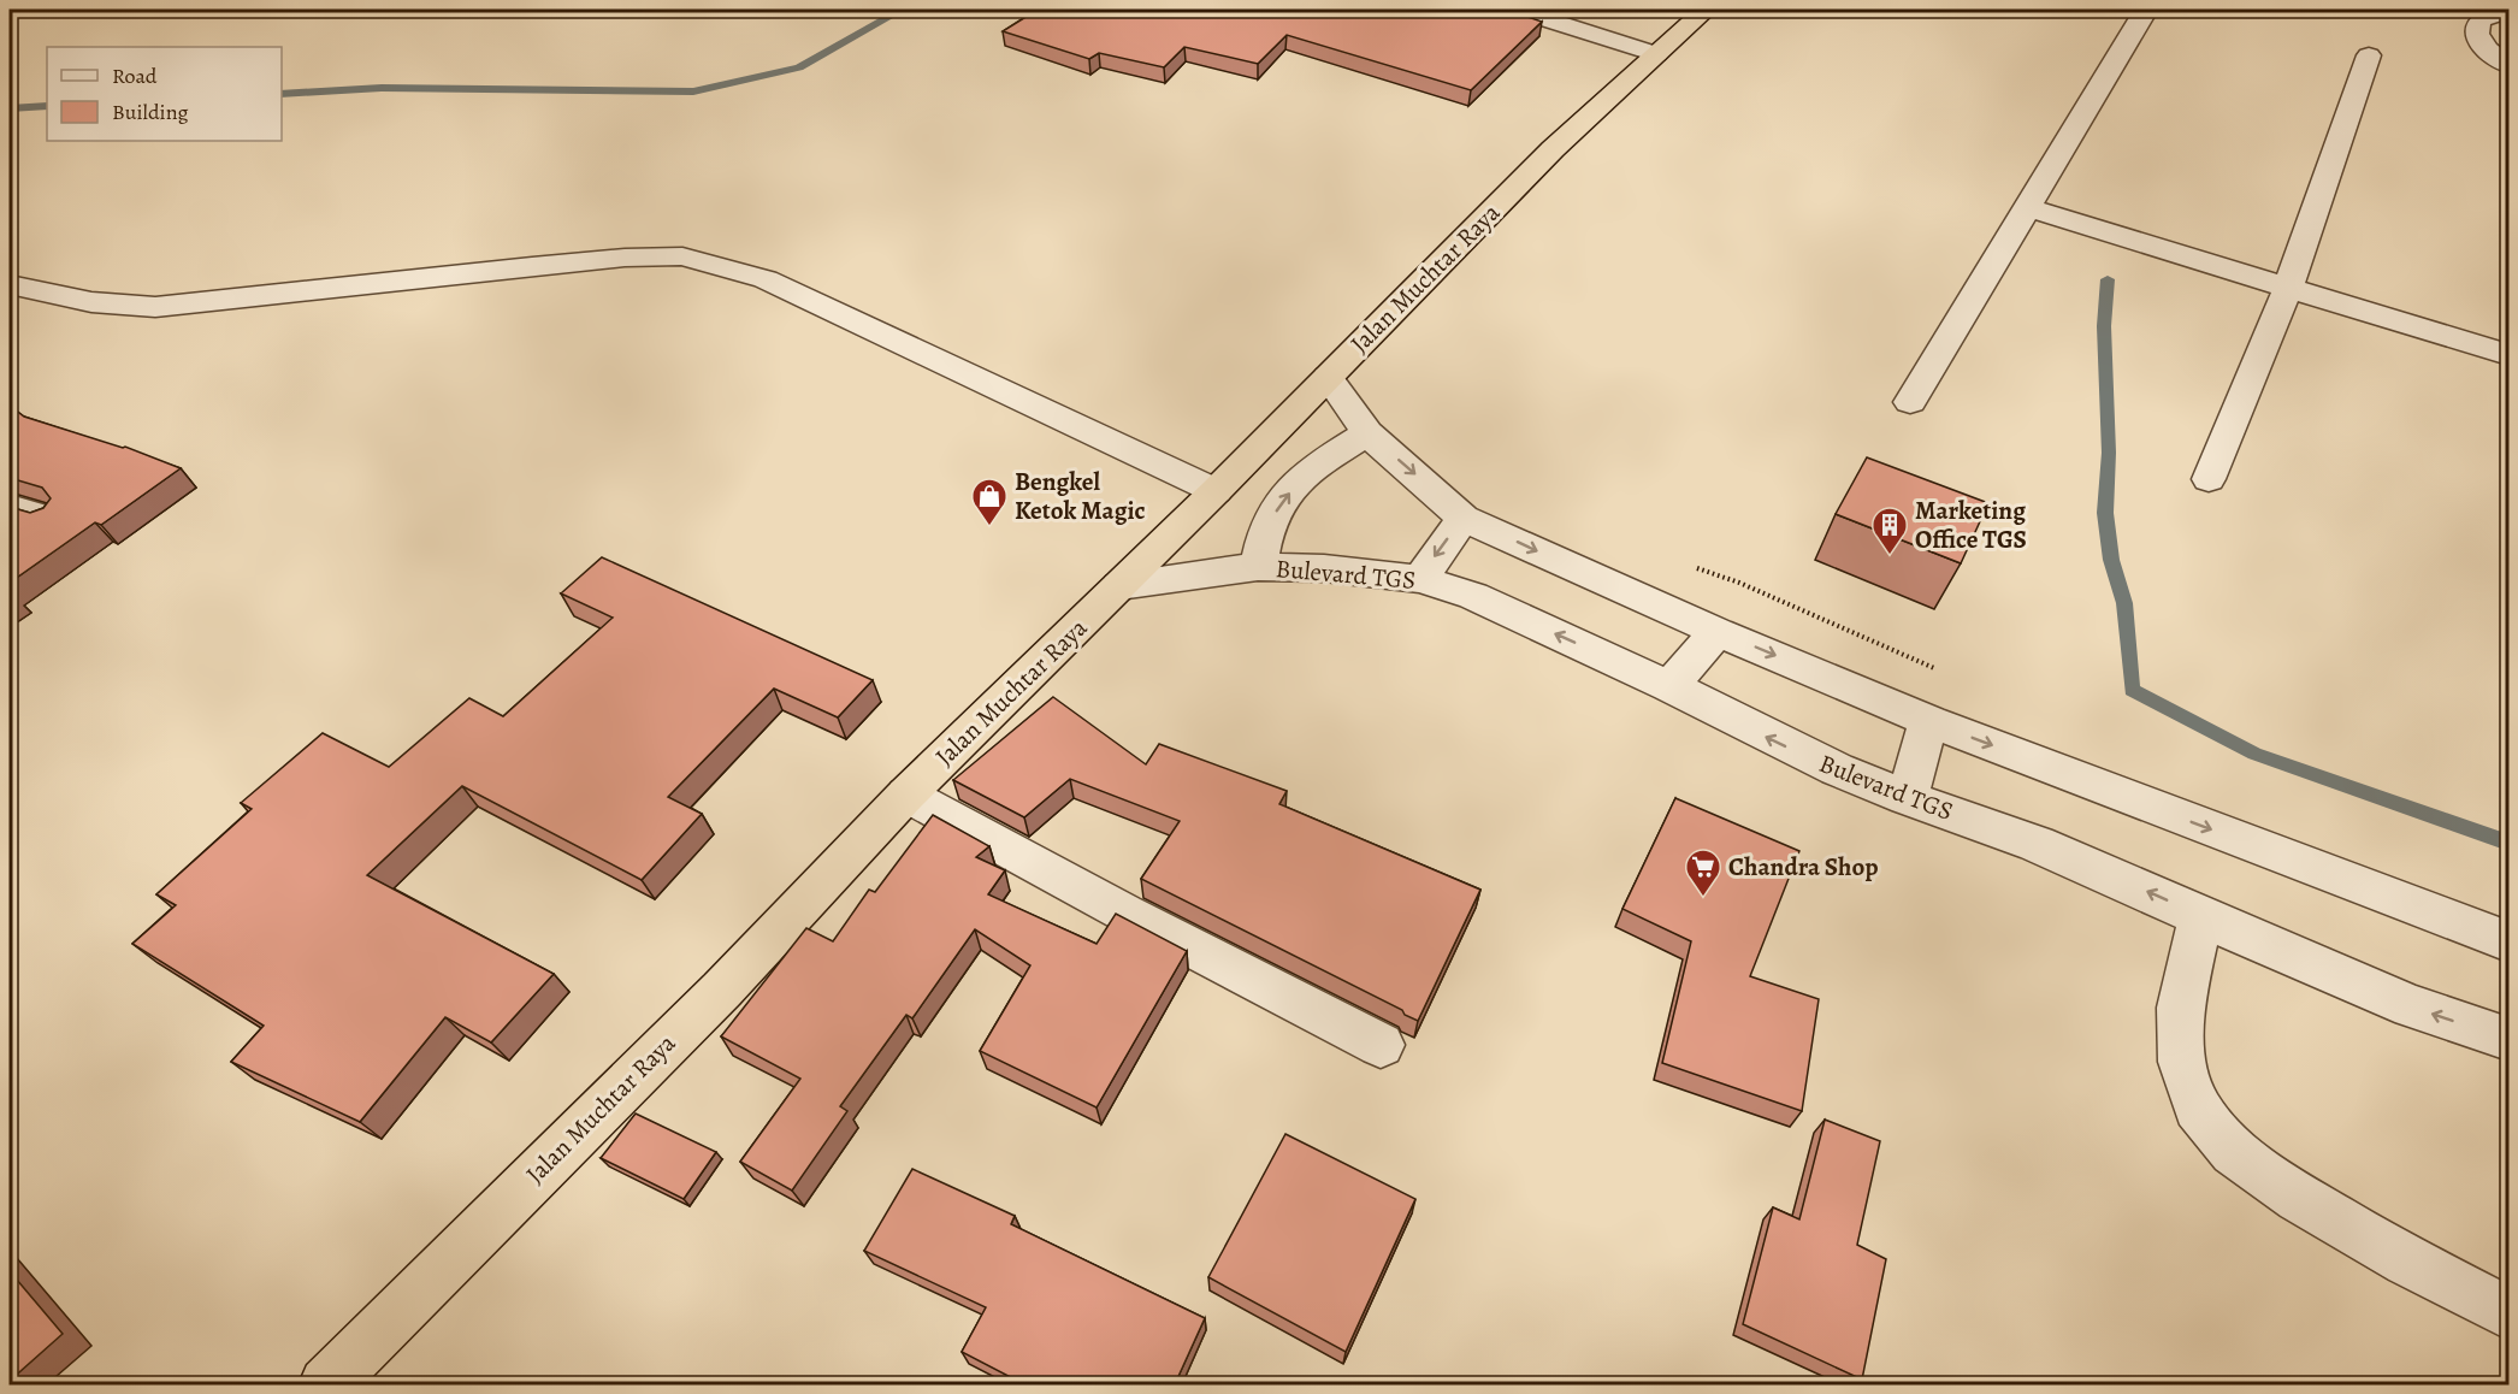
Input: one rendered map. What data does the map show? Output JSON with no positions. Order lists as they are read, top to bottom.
{
  "streets": {
    "highway": ["Jalan Muchtar Raya"],
    "street": ["Bulevard TGS"]
  },
  "crossings": [
    ["Jalan Muchtar Raya", "Bulevard TGS"]
  ],
  "places": {
    "shop": ["Bengkel Ketok Magic"],
    "building": ["Marketing Office TGS"],
    "supermarket": ["Chandra Shop"]
  },
  "legend": ["Road", "Building"]
}
